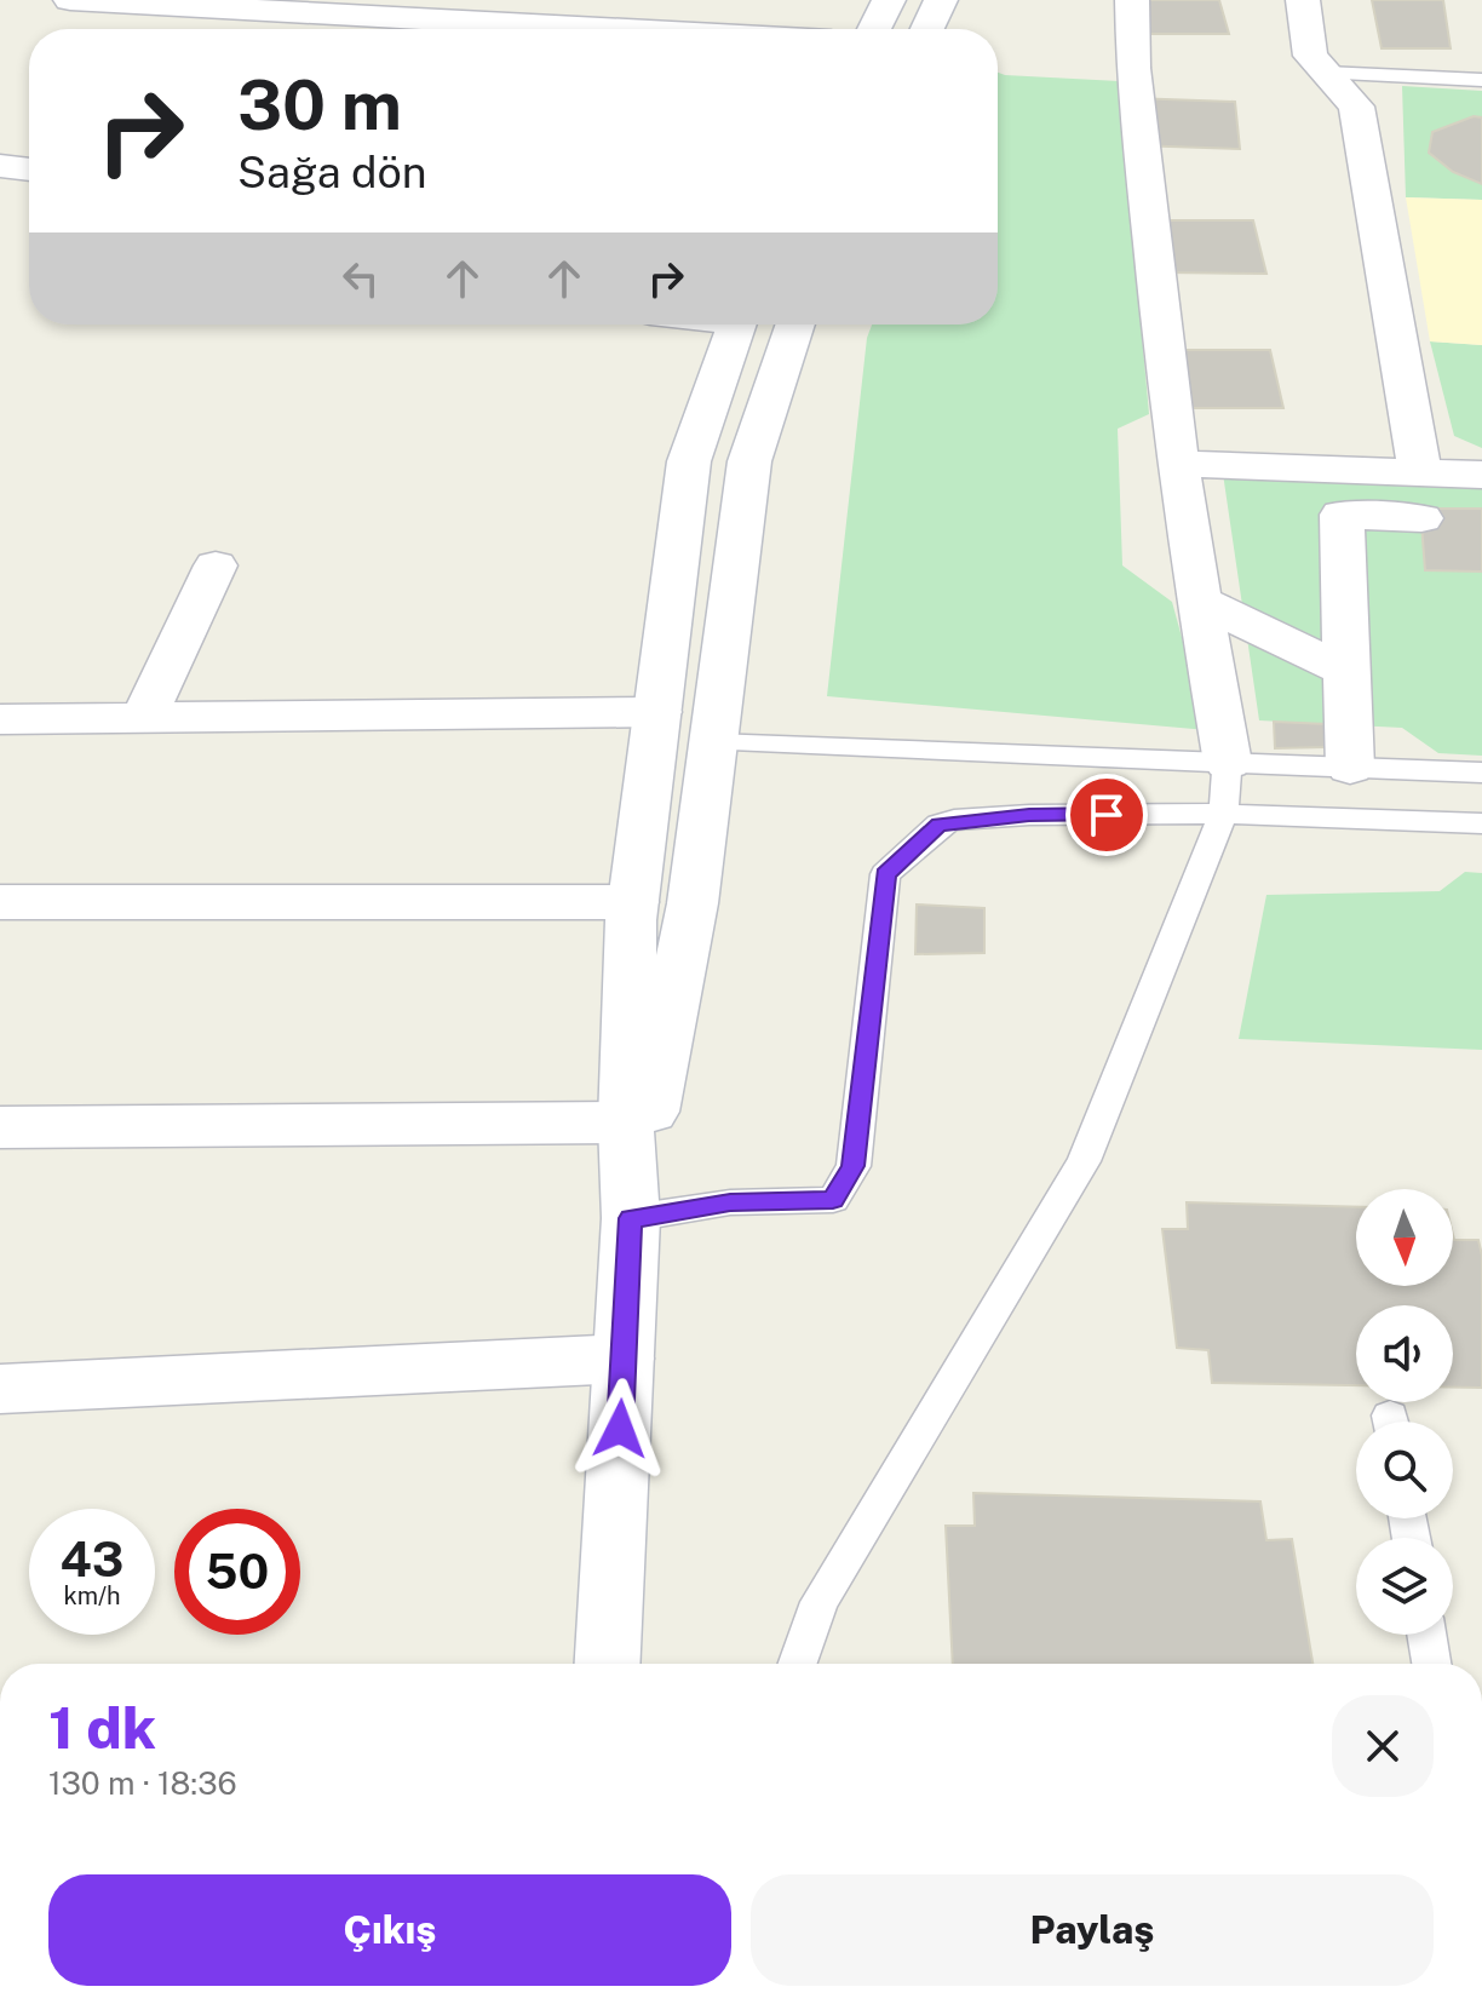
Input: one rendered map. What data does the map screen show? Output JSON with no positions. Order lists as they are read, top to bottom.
{
  "north": "bottom",
  "page": {
    "turn": ["30 m", "Sağa dön"],
    "speed": "43 km/h",
    "limit": "50",
    "heading": ["1 dk", "130 m · 18:36"],
    "buttons": ["Çıkış", "Paylaş"]
  }
}
